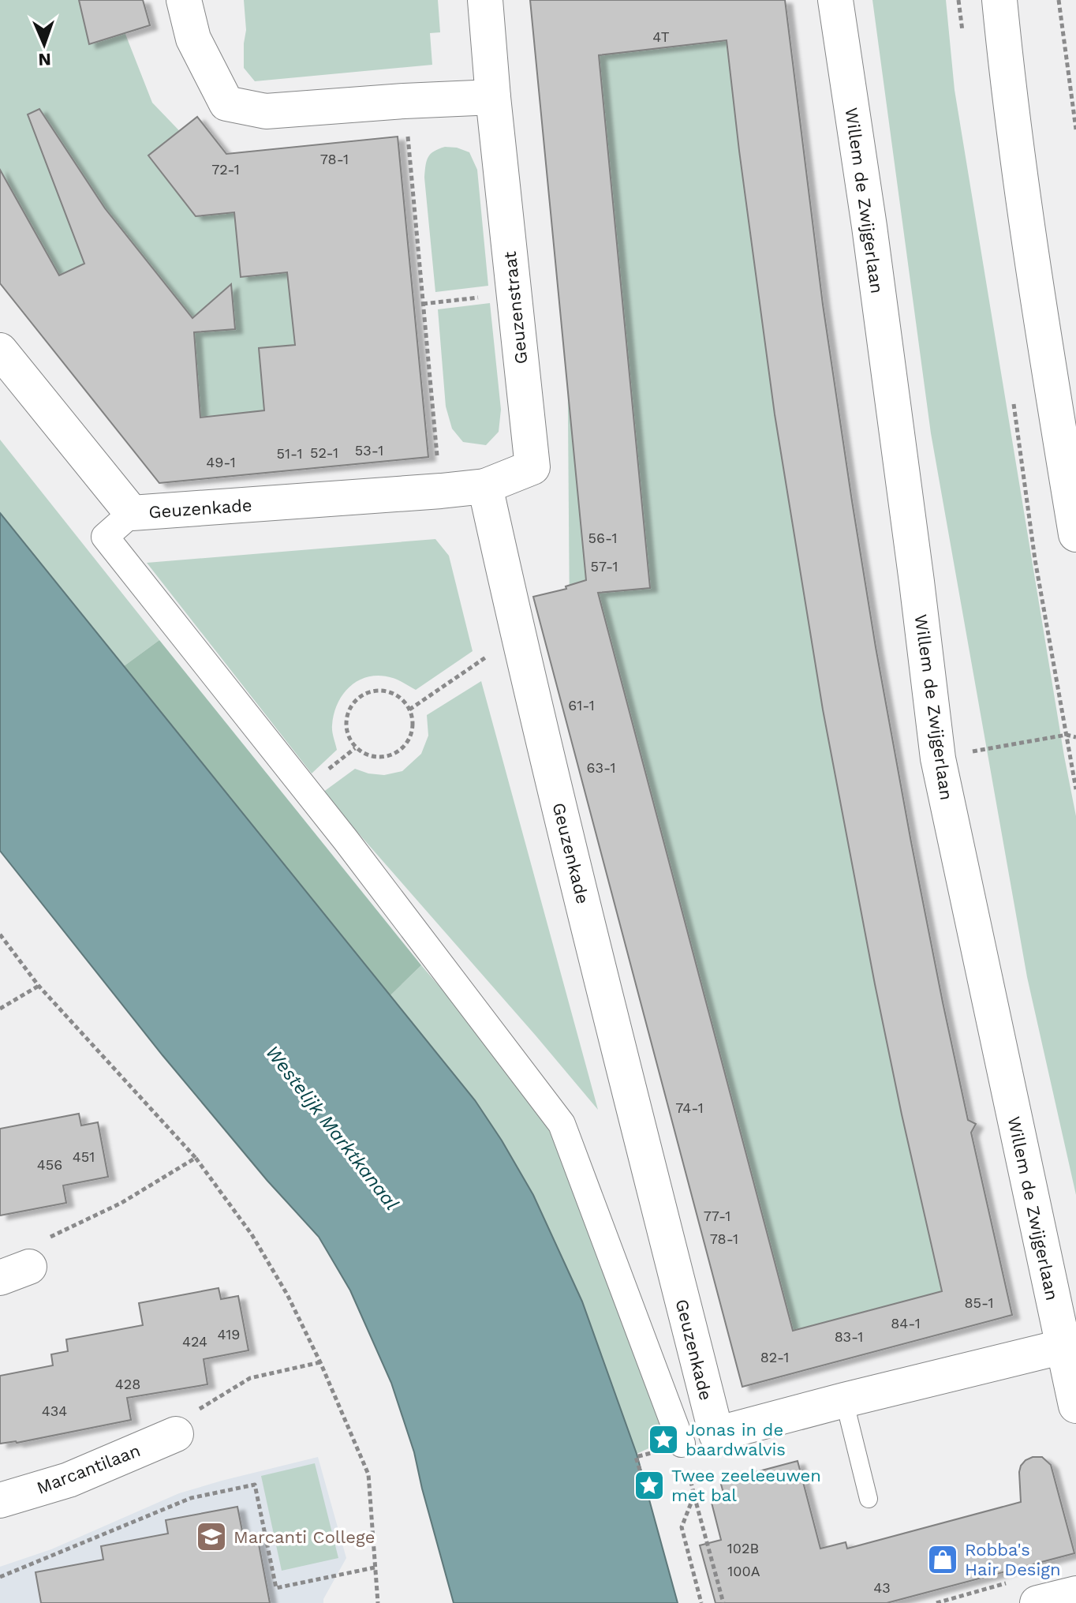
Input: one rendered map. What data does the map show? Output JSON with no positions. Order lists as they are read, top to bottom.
{
  "streets": {
    "street": [
      "Willem de Zwijgerlaan",
      "Geuzenstraat",
      "Geuzenkade",
      "Marcantilaan"
    ]
  },
  "crossings": [
    ["Willem de Zwijgerlaan", "Geuzenkade"],
    ["Geuzenstraat", "Geuzenkade"]
  ],
  "water": ["Westelijk Marktkanaal"],
  "places": {
    "place": ["Jonas in de baardwalvis", "Twee zeeleeuwen met bal"],
    "school or university": ["Marcanti College"],
    "shop": ["Robba's Hair Design"]
  },
  "house_numbers": [
    "4T",
    "78-1",
    "72-1",
    "53-1",
    "52-1",
    "51-1",
    "49-1",
    "56-1",
    "57-1",
    "61-1",
    "63-1",
    "74-1",
    "451",
    "456",
    "77-1",
    "78-1",
    "85-1",
    "84-1",
    "419",
    "83-1",
    "424",
    "82-1",
    "428",
    "434",
    "102B",
    "100A",
    "43"
  ],
  "north": "bottom"
}
